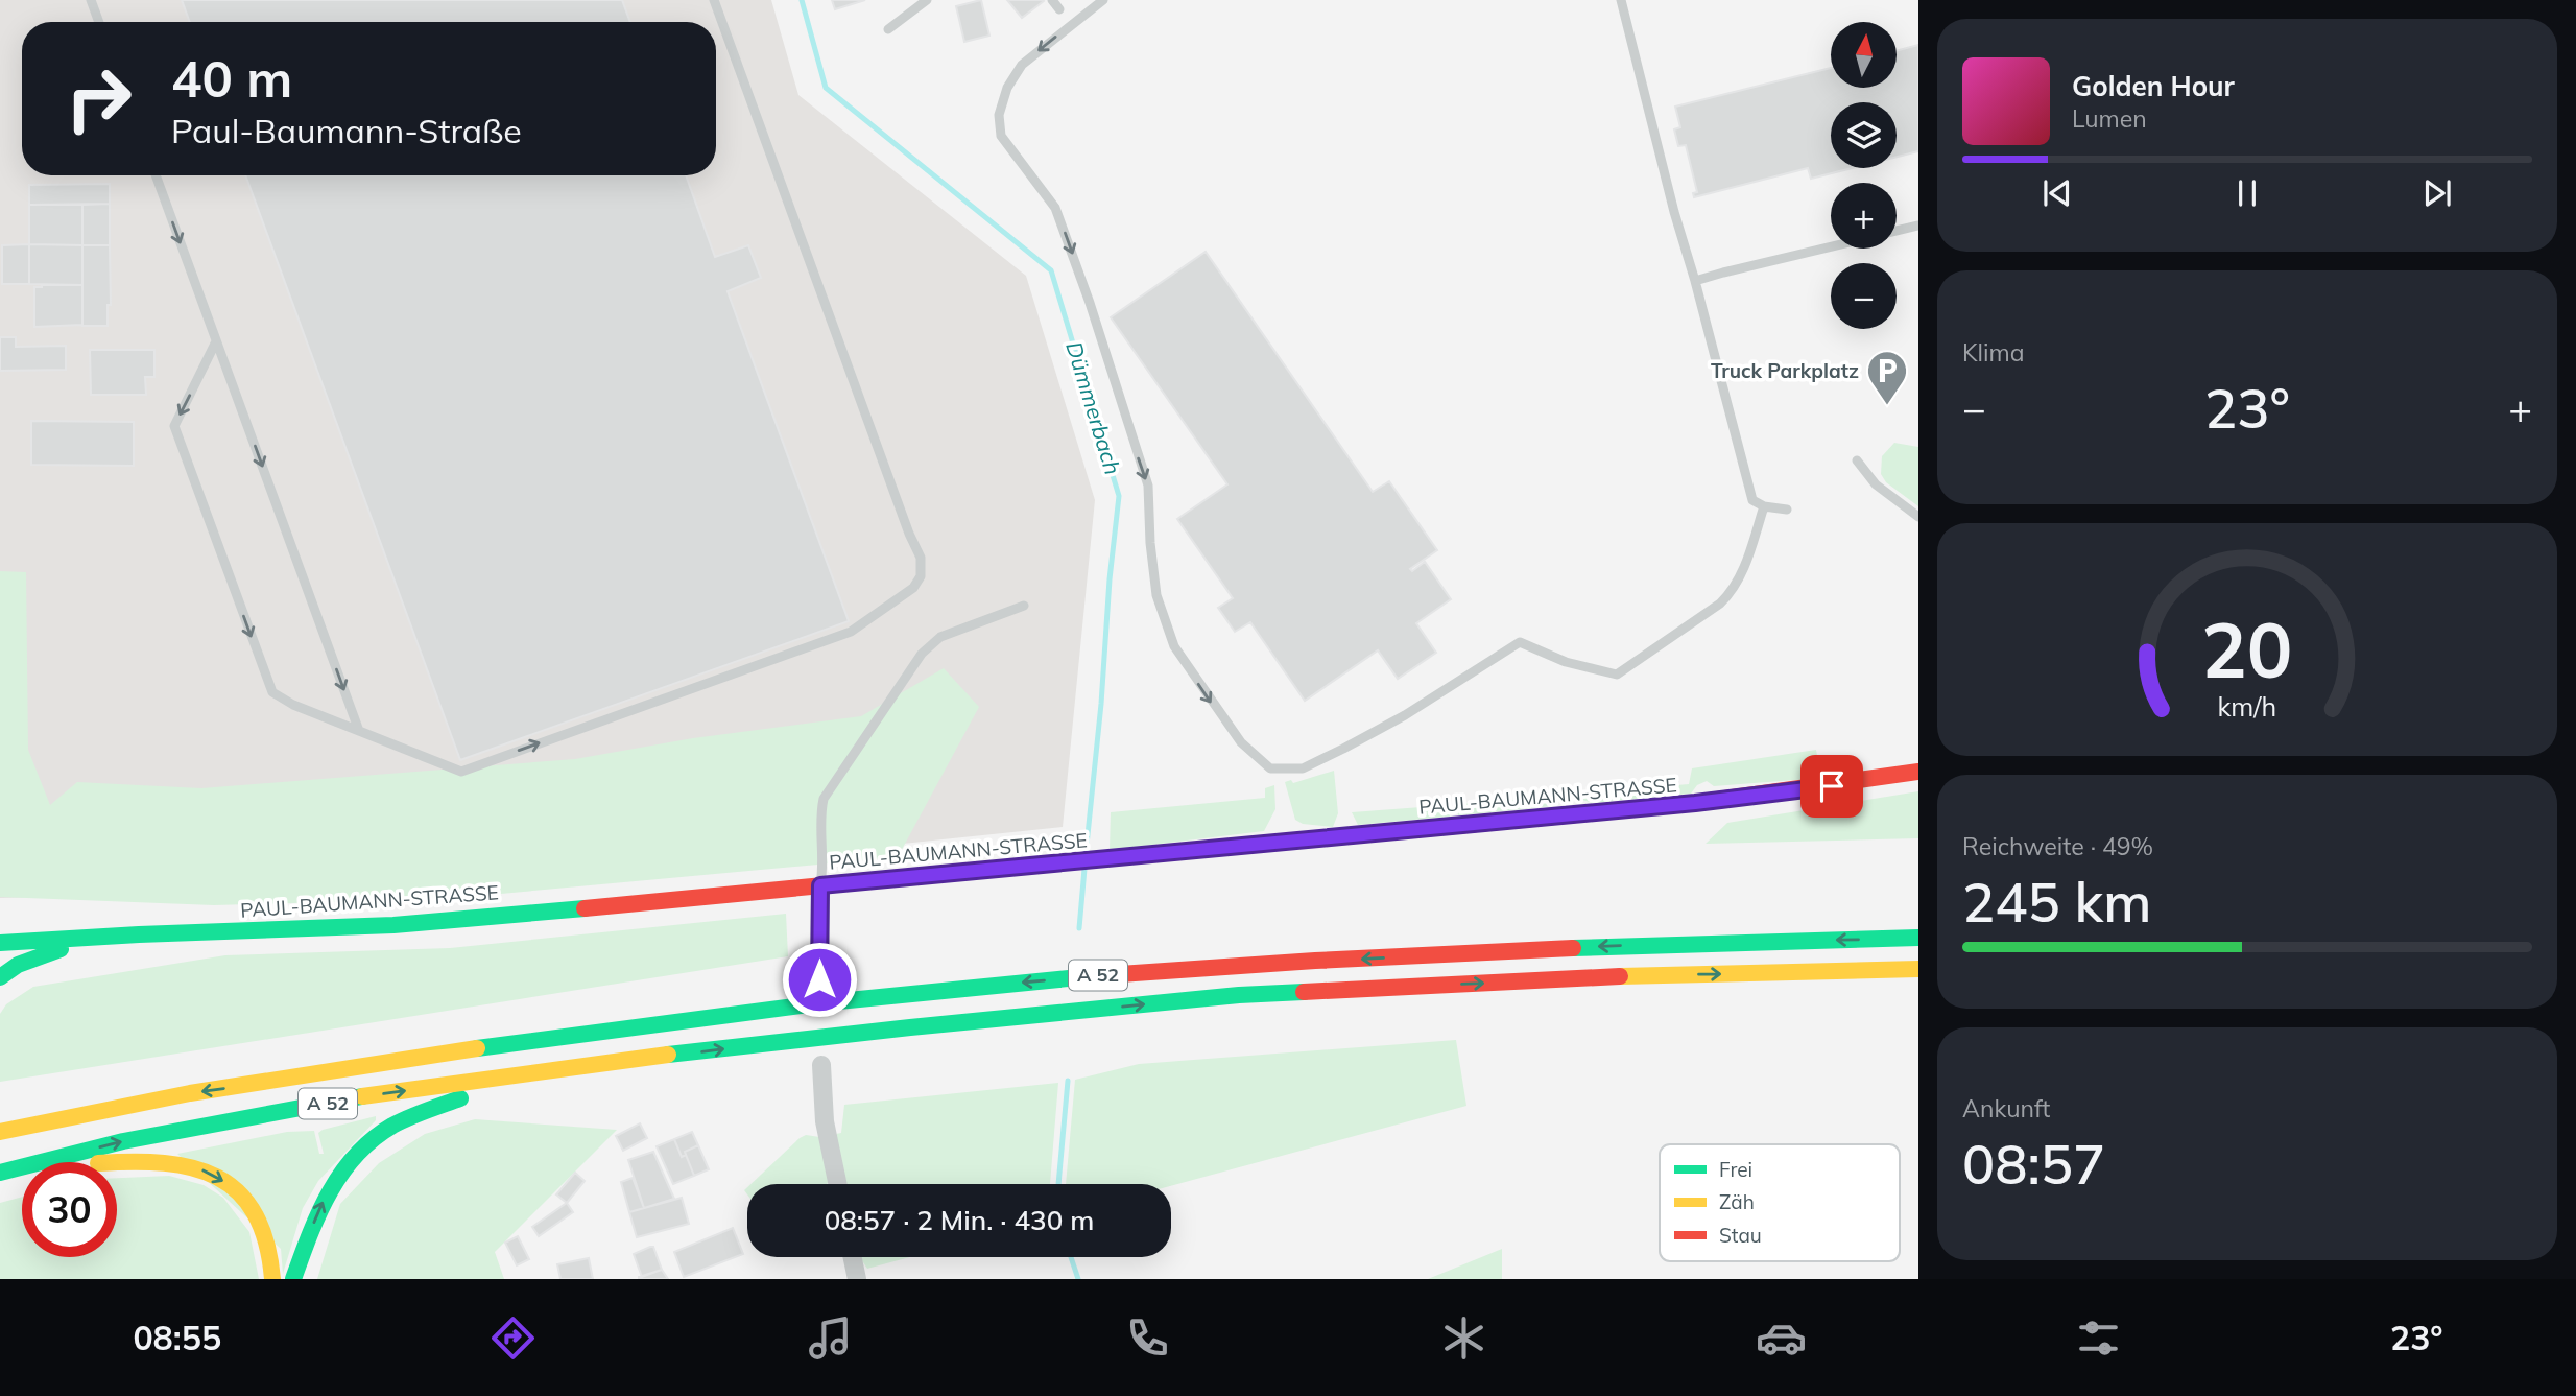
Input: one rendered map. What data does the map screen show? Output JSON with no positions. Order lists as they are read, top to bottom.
{
  "streets": {
    "main road": ["PAUL-BAUMANN-STRASSE", "A 52"]
  },
  "water": ["Dümmerbach"],
  "places": {
    "parking": ["Truck Parkplatz"]
  },
  "legend": ["Frei", "Zäh", "Stau"],
  "north": "top",
  "page": {
    "map_buttons": ["+", "−"],
    "turn": ["40 m", "Paul-Baumann-Straße"],
    "song": ["Golden Hour", "Lumen"],
    "tile": [
      "Klima",
      ["Reichweite · 49%", "245 km"],
      ["Ankunft", "08:57"]
    ],
    "heat": ["−", "23°", "+"],
    "limit": "30",
    "trip": "08:57 · 2 Min. · 430 m",
    "tabs": ["08:55", "23°"],
    "gauge": ["20", "km/h"]
  }
}
